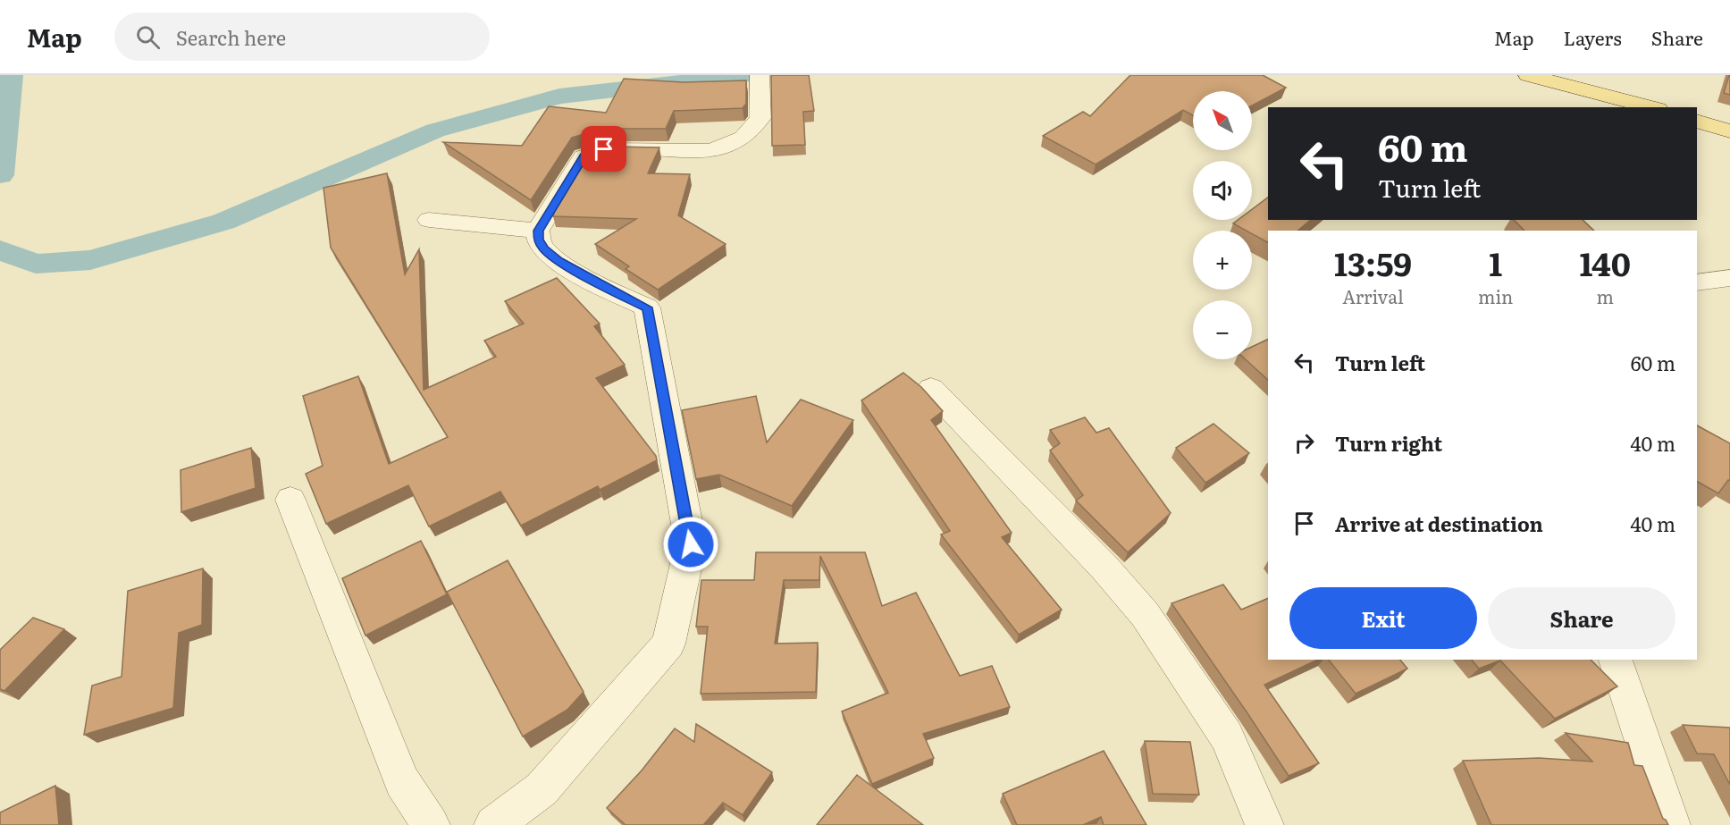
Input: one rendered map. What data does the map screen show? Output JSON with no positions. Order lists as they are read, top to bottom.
{
  "north": "top left",
  "page": {
    "header": "Map",
    "search": "Search here",
    "nav": ["Map", "Layers", "Share"],
    "map_buttons": ["+", "−"],
    "turn": ["60 m", "Turn left"],
    "eta": [
      "13:59",
      "Arrival",
      "1",
      "min",
      "140",
      "m"
    ],
    "list": [
      {
        "name": "Turn left",
        "value": "60 m"
      },
      {
        "name": "Turn right",
        "value": "40 m"
      },
      {
        "name": "Arrive at destination",
        "value": "40 m"
      }
    ],
    "buttons": ["Exit", "Share"]
  }
}
